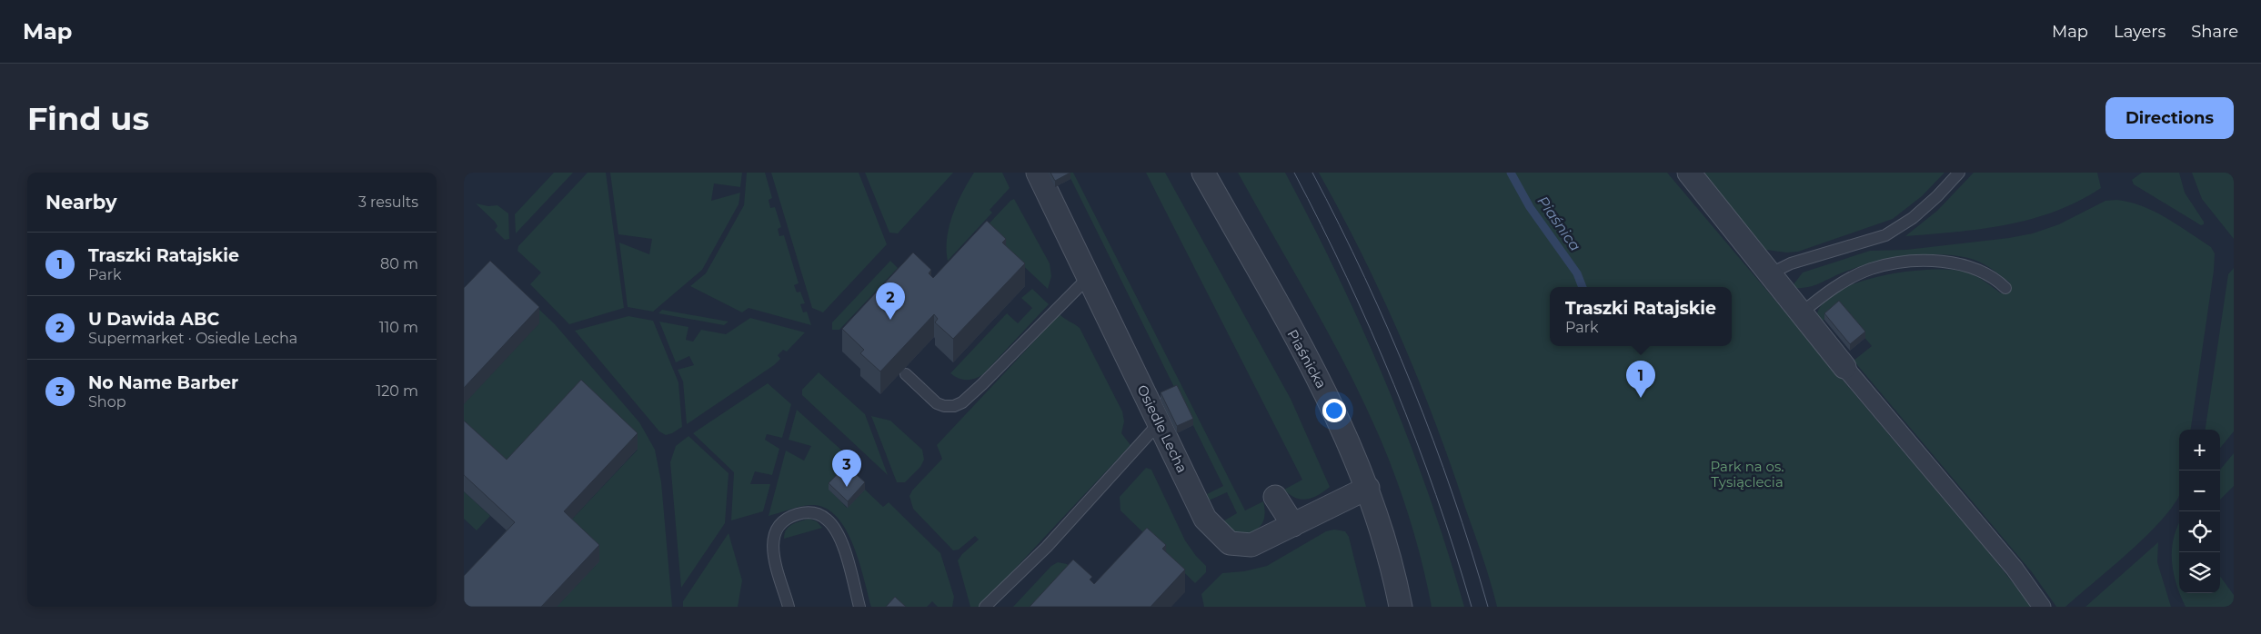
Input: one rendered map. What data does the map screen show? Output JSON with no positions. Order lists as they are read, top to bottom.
{
  "streets": {
    "street": ["Piaśnicka", "Osiedle Lecha"]
  },
  "crossings": [
    ["Piaśnicka", "Osiedle Lecha"]
  ],
  "water": ["Piaśnica"],
  "parks": ["Park na os. Tysiąclecia"],
  "page": {
    "header": "Map",
    "nav": ["Map", "Layers", "Share"],
    "buttons": "Directions",
    "title": "Find us",
    "heading": ["Nearby", "3 results"],
    "list": [
      {
        "mark": "1",
        "name": "Traszki Ratajskie",
        "note": "Park",
        "value": "80 m"
      },
      {
        "mark": "2",
        "name": "U Dawida ABC",
        "note": "Supermarket · Osiedle Lecha",
        "value": "110 m"
      },
      {
        "mark": "3",
        "name": "No Name Barber",
        "note": "Shop",
        "value": "120 m"
      }
    ],
    "pins": ["2", "1", "3"],
    "popup": ["Traszki Ratajskie", "Park"],
    "map_buttons": ["+", "−"]
  }
}
